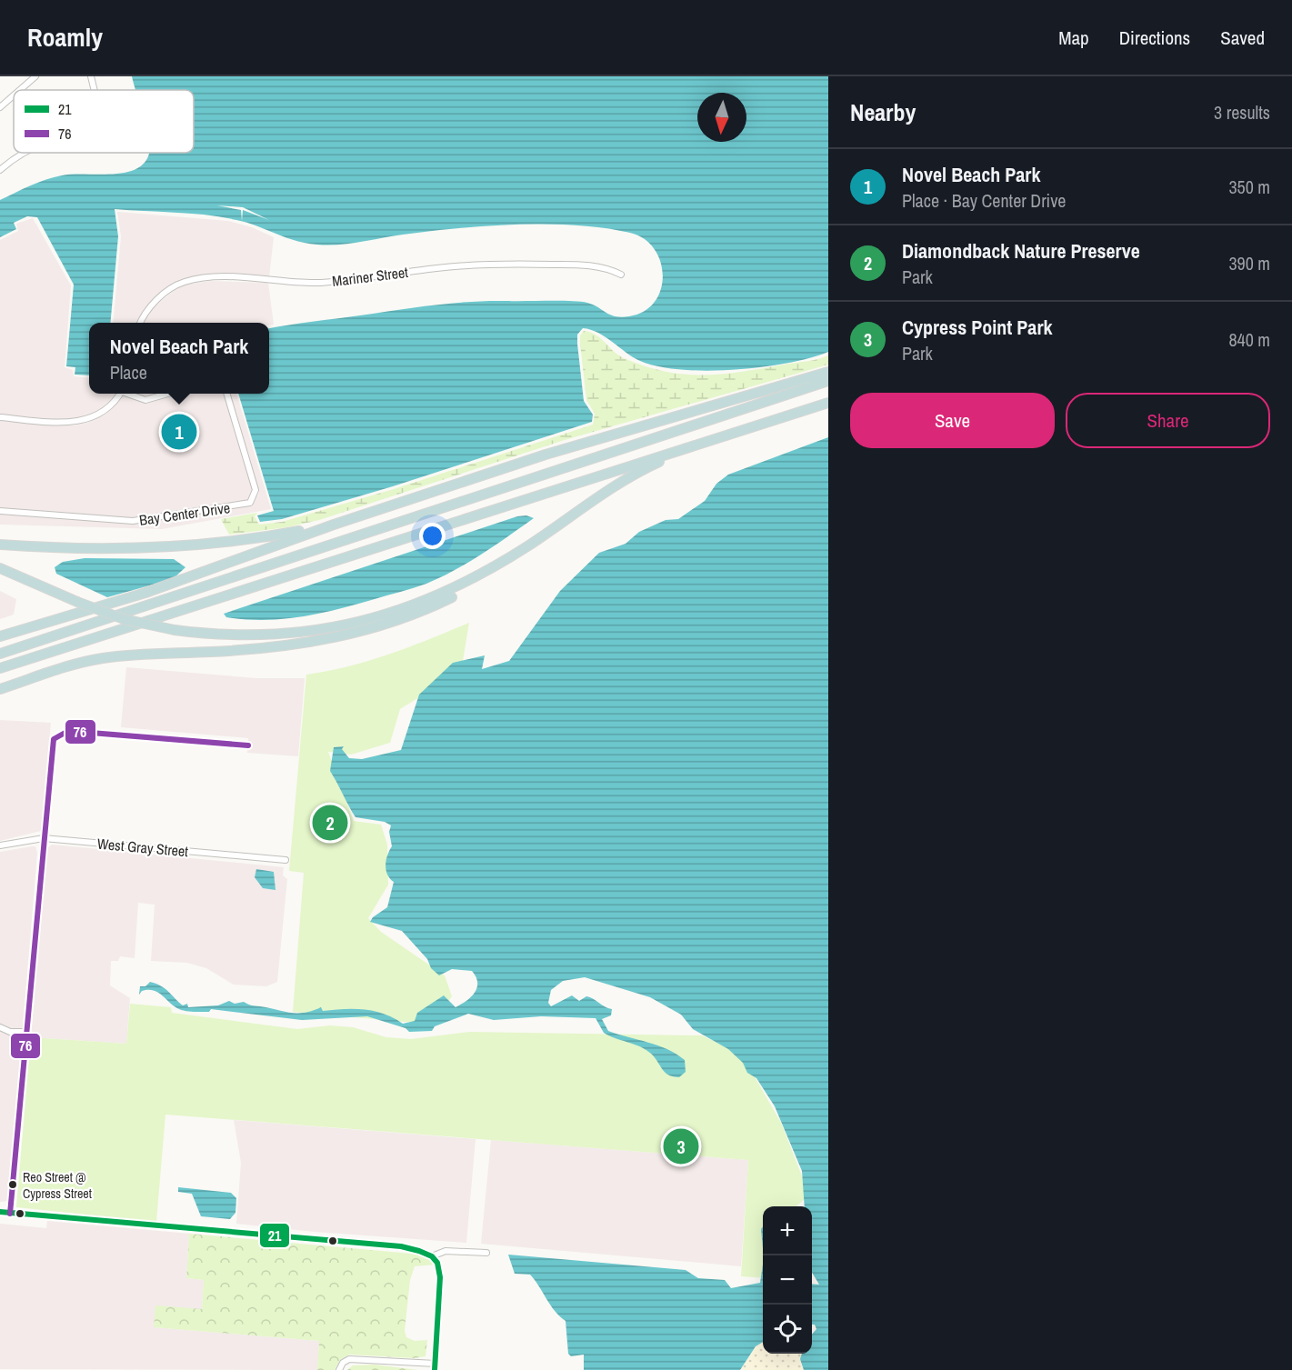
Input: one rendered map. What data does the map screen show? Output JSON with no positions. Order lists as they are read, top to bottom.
{
  "streets": {
    "street": ["Mariner Street", "Bay Center Drive", "West Gray Street"]
  },
  "places": ["Reo Street @ Cypress Street"],
  "lines": ["transit line 76", "transit line 21"],
  "legend": ["21", "76"],
  "north": "bottom",
  "page": {
    "header": "Roamly",
    "nav": ["Map", "Directions", "Saved"],
    "heading": ["Nearby", "3 results"],
    "list": [
      {
        "mark": "1",
        "name": "Novel Beach Park",
        "note": "Place · Bay Center Drive",
        "value": "350 m"
      },
      {
        "mark": "2",
        "name": "Diamondback Nature Preserve",
        "note": "Park",
        "value": "390 m"
      },
      {
        "mark": "3",
        "name": "Cypress Point Park",
        "note": "Park",
        "value": "840 m"
      }
    ],
    "popup": ["Novel Beach Park", "Place"],
    "buttons": ["Save", "Share"],
    "pins": ["1", "2", "3"],
    "map_buttons": ["+", "−"]
  }
}
